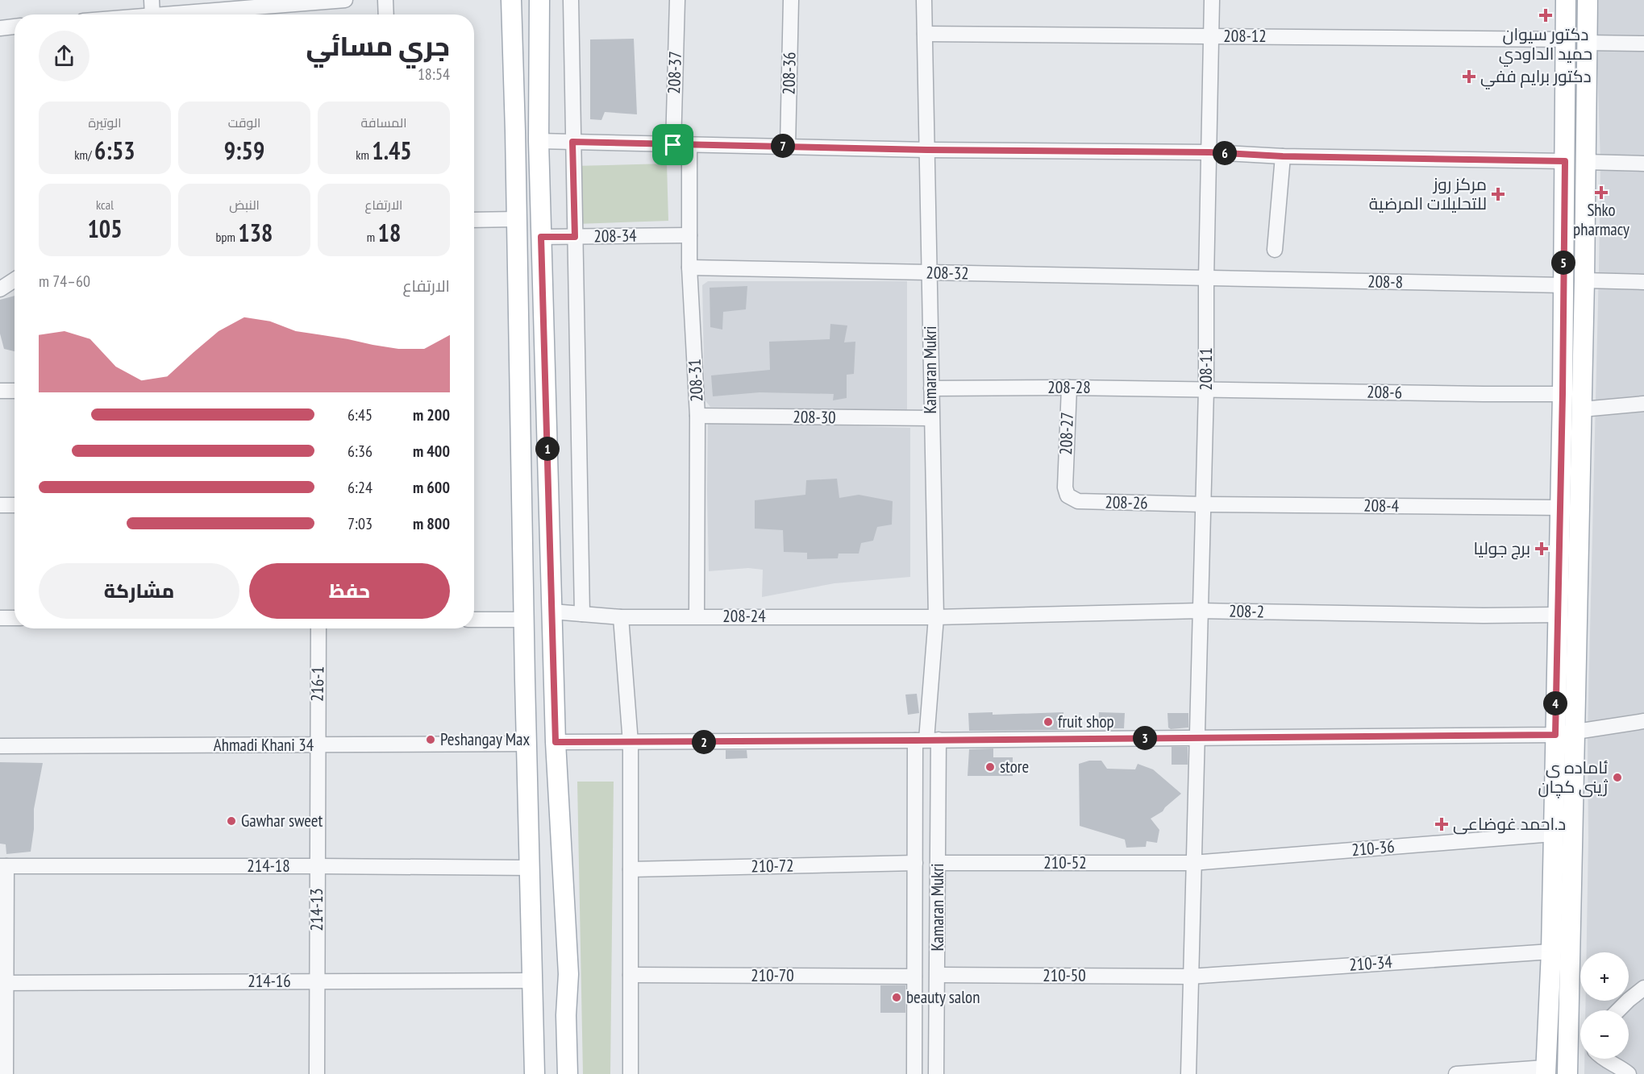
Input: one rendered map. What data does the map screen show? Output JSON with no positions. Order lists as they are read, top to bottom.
{
  "streets": {
    "street": [
      "208-12",
      "208-37",
      "208-36",
      "208-34",
      "208-32",
      "208-8",
      "208-11",
      "Kamaran Mukri",
      "208-31",
      "208-28",
      "208-6",
      "208-30",
      "208-27",
      "208-26",
      "208-4",
      "208-2",
      "208-24",
      "216-1",
      "Ahmadi Khani 34",
      "210-36",
      "210-52",
      "214-18",
      "210-72",
      "214-13",
      "210-34",
      "210-70",
      "210-50",
      "214-16"
    ]
  },
  "crossings": [
    ["208-12", "208-11"],
    ["208-12", "Kamaran Mukri"],
    ["208-34", "208-31"],
    ["208-32", "208-8"],
    ["208-32", "208-11"],
    ["208-32", "Kamaran Mukri"],
    ["208-32", "208-31"],
    ["208-8", "208-11"],
    ["208-11", "208-28"],
    ["208-11", "208-6"],
    ["208-11", "208-26"],
    ["208-11", "208-4"],
    ["208-11", "208-2"],
    ["Kamaran Mukri", "208-28"],
    ["Kamaran Mukri", "208-30"],
    ["Kamaran Mukri", "208-2"],
    ["Kamaran Mukri", "208-24"],
    ["Kamaran Mukri", "210-52"],
    ["Kamaran Mukri", "210-72"],
    ["Kamaran Mukri", "210-70"],
    ["Kamaran Mukri", "210-50"],
    ["208-31", "208-30"],
    ["208-31", "208-24"],
    ["208-28", "208-6"],
    ["208-28", "208-27"],
    ["208-27", "208-26"],
    ["208-26", "208-4"],
    ["208-2", "208-24"],
    ["216-1", "Ahmadi Khani 34"],
    ["216-1", "214-13"],
    ["Ahmadi Khani 34", "214-13"],
    ["210-36", "210-52"],
    ["214-18", "214-13"],
    ["214-13", "214-16"],
    ["210-34", "210-50"]
  ],
  "places": {
    "health": [
      "دکتور سیوان حمید الداودي",
      "دكتور برايم ففي",
      "Shko pharmacy",
      "مركز روز للتحليلات المرضية",
      "برج جوليا",
      "د.احمد غوضاعی"
    ],
    "other": [
      "fruit shop",
      "Peshangay Max",
      "store",
      "ئاماده ى ژينى كچان",
      "Gawhar sweet",
      "beauty salon"
    ]
  },
  "page": {
    "heading": ["جري مسائي", "18:54"],
    "stats": [
      ["المسافة", "1.45 km"],
      ["الوقت", "9:59"],
      ["الوتيرة", "6:53 /km"],
      ["الارتفاع", "18 m"],
      ["النبض", "138 bpm"],
      ["kcal", "105"]
    ],
    "pins": [
      "7",
      "6",
      "5",
      "1",
      "4",
      "3",
      "2"
    ],
    "chart": ["الارتفاع", "60–74 m"],
    "list": [
      {
        "name": "200 m",
        "note": "6:45"
      },
      {
        "name": "400 m",
        "note": "6:36"
      },
      {
        "name": "600 m",
        "note": "6:24"
      },
      {
        "name": "800 m",
        "note": "7:03"
      }
    ],
    "buttons": ["حفظ", "مشاركة"],
    "map_buttons": ["+", "−"]
  }
}
